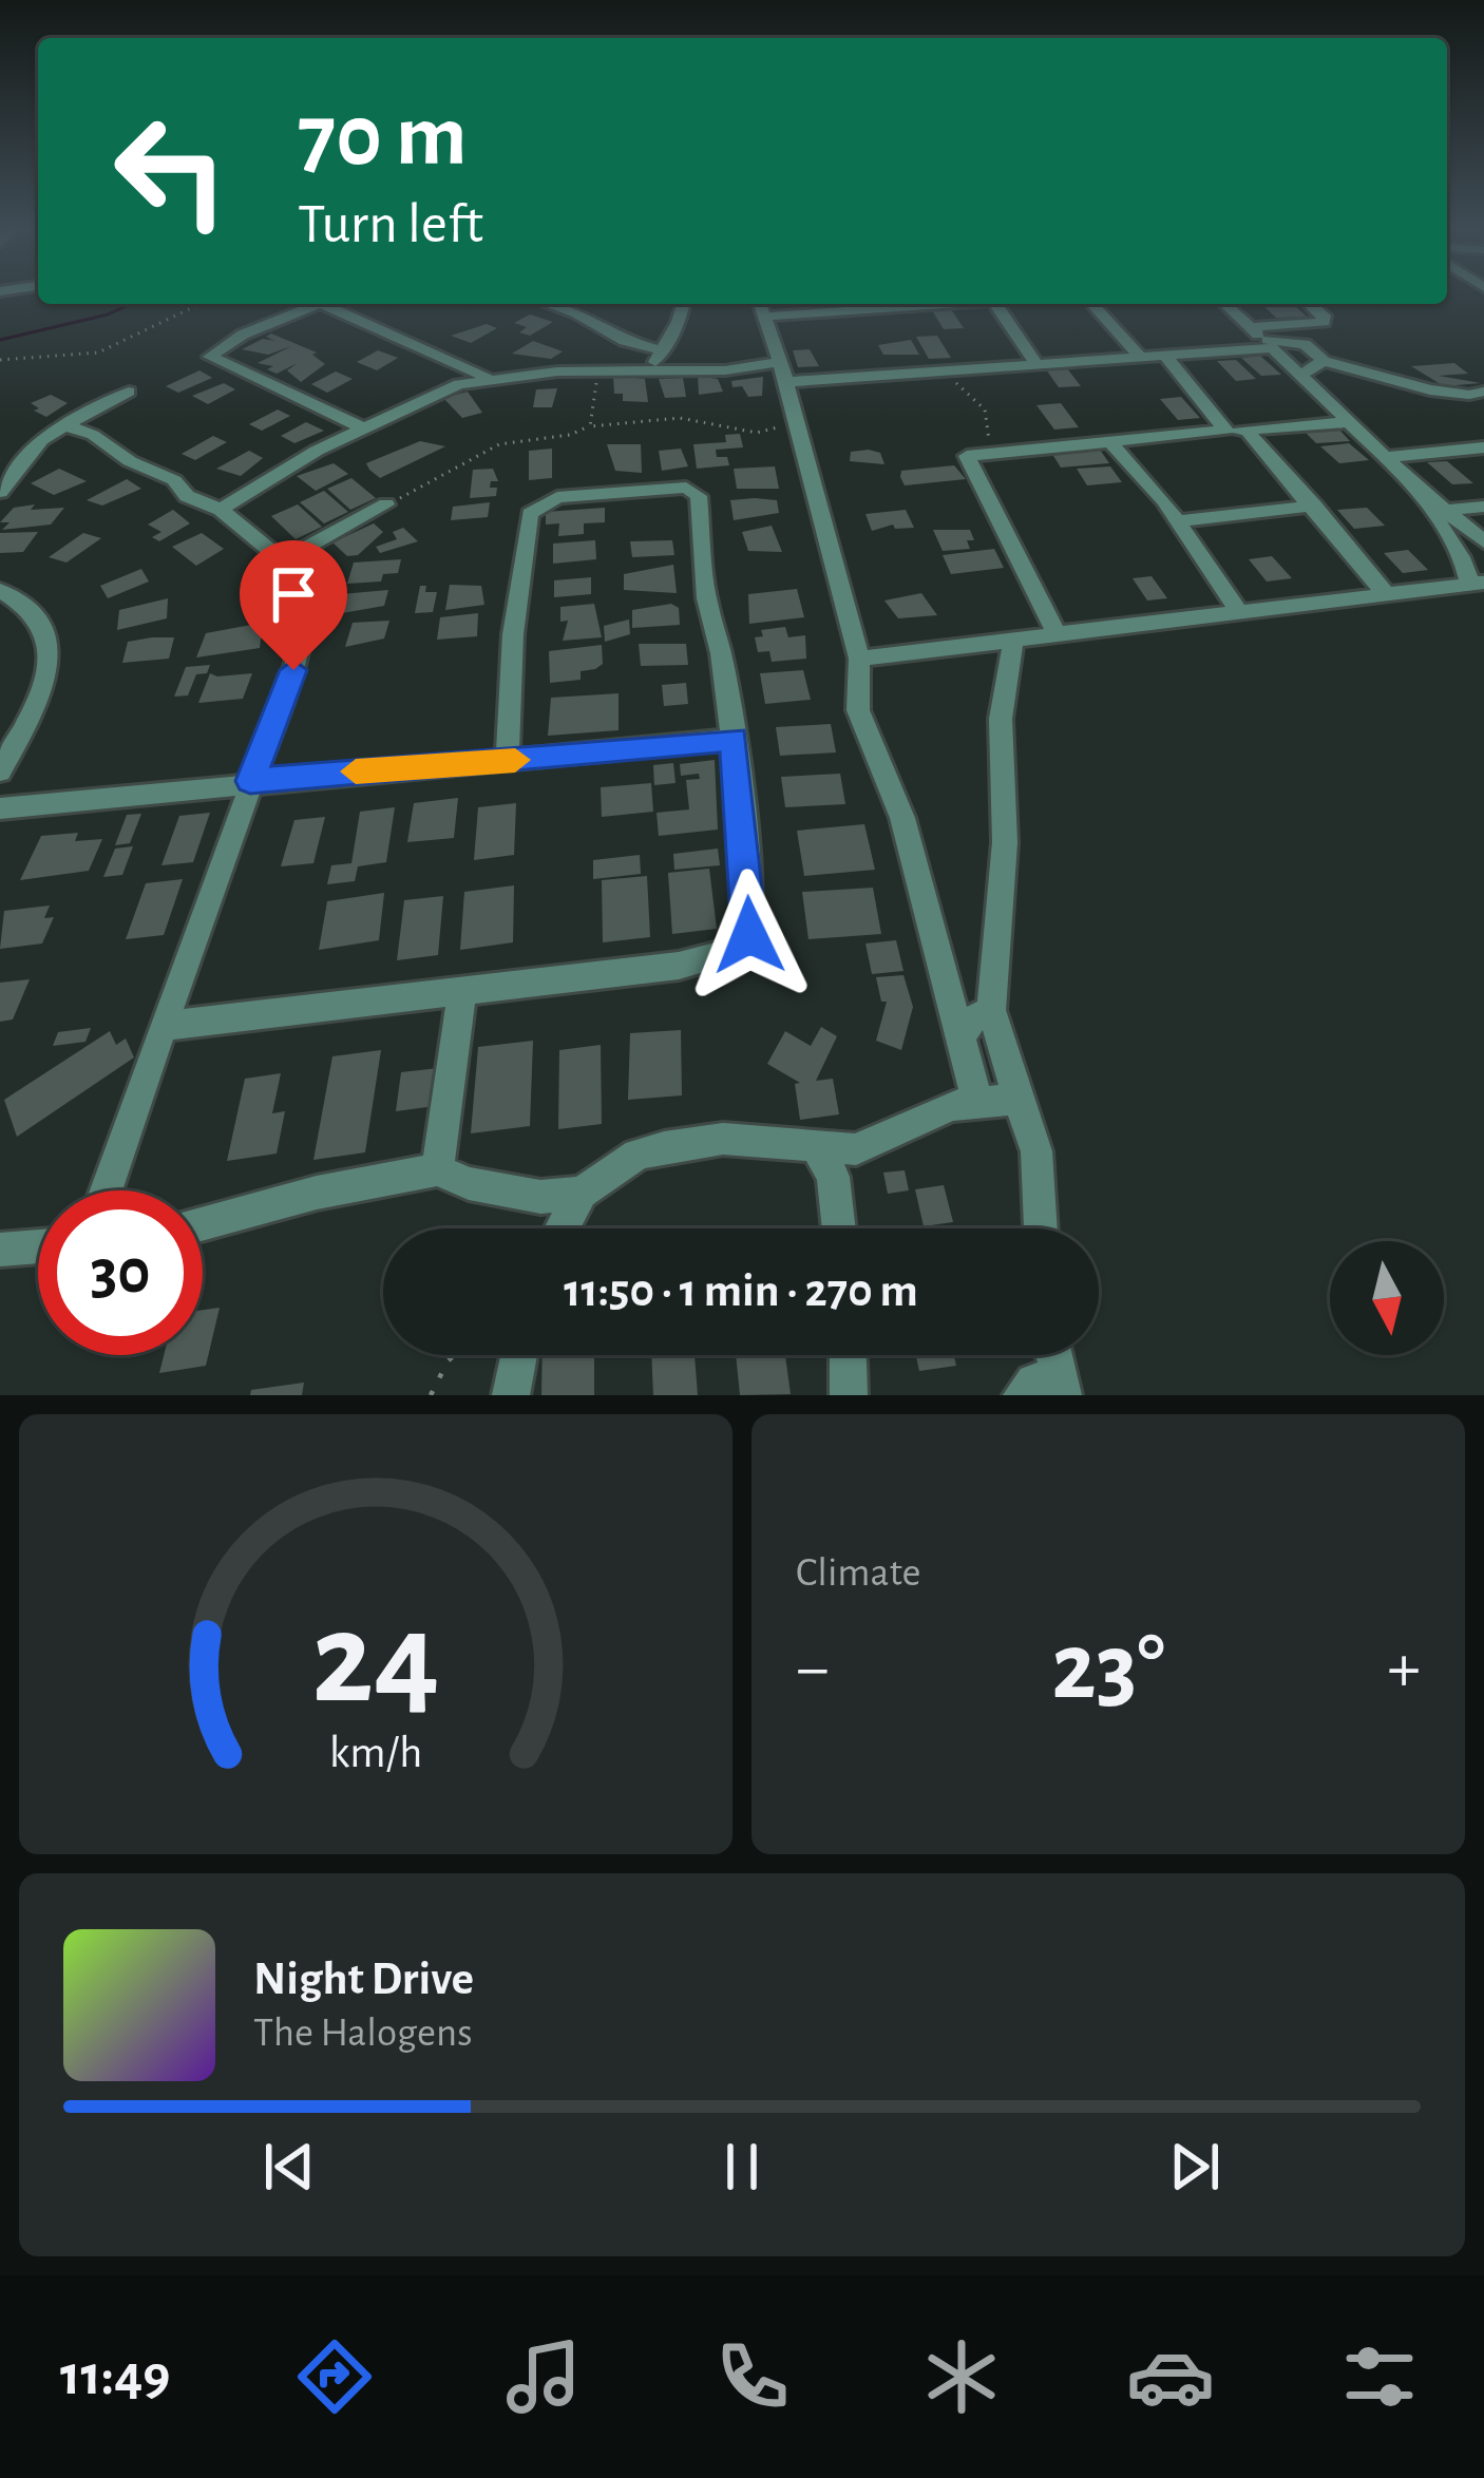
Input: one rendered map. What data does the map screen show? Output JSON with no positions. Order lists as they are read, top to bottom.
{
  "north": "bottom",
  "page": {
    "turn": ["70 m", "Turn left"],
    "limit": "30",
    "trip": "11:50 · 1 min · 270 m",
    "tile": "Climate",
    "heat": ["−", "23°", "+"],
    "song": ["Night Drive", "The Halogens"],
    "tabs": "11:49",
    "gauge": ["24", "km/h"]
  }
}
